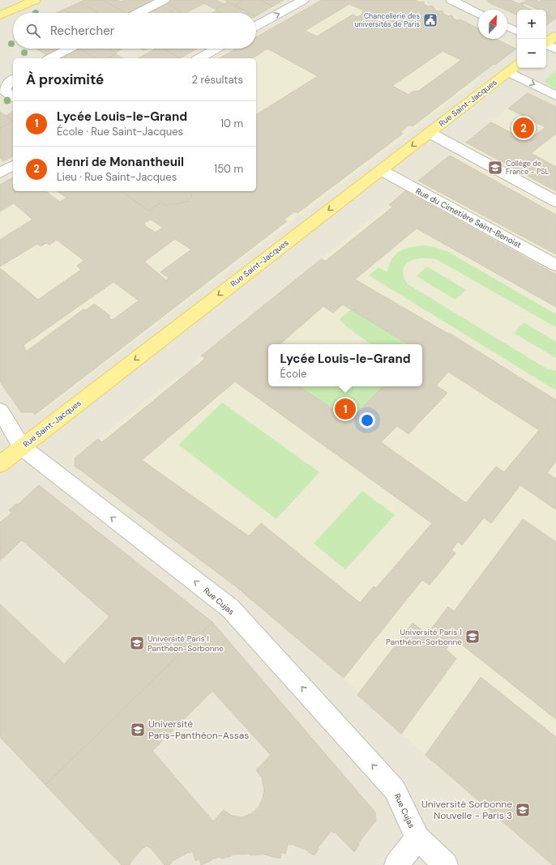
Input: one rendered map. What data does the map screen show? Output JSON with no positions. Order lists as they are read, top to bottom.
{
  "streets": {
    "main road": ["Rue Saint-Jacques"],
    "street": ["Rue du Cimetière Saint-Benoist", "Rue Cujas"]
  },
  "crossings": [
    ["Rue Saint-Jacques", "Rue du Cimetière Saint-Benoist"],
    ["Rue Saint-Jacques", "Rue Cujas"]
  ],
  "one_way": ["Rue Saint-Jacques", "Rue Cujas"],
  "places": {
    "public building": ["Chancellerie des universités de Paris"],
    "school or university": [
      "Collège de France - PSL",
      "Université Paris 1 Panthéon-Sorbonne",
      "Université Paris I Panthéon-Sorbonne",
      "Université Paris-Panthéon-Assas",
      "Université Sorbonne Nouvelle - Paris 3"
    ]
  },
  "north": "top right",
  "page": {
    "map_buttons": ["+", "−"],
    "search": "Rechercher",
    "heading": ["À proximité", "2 résultats"],
    "list": [
      {
        "mark": "1",
        "name": "Lycée Louis-le-Grand",
        "note": "École · Rue Saint-Jacques",
        "value": "10 m"
      },
      {
        "mark": "2",
        "name": "Henri de Monantheuil",
        "note": "Lieu · Rue Saint-Jacques",
        "value": "150 m"
      }
    ],
    "pins": ["2", "1"],
    "popup": ["Lycée Louis-le-Grand", "École"]
  }
}
